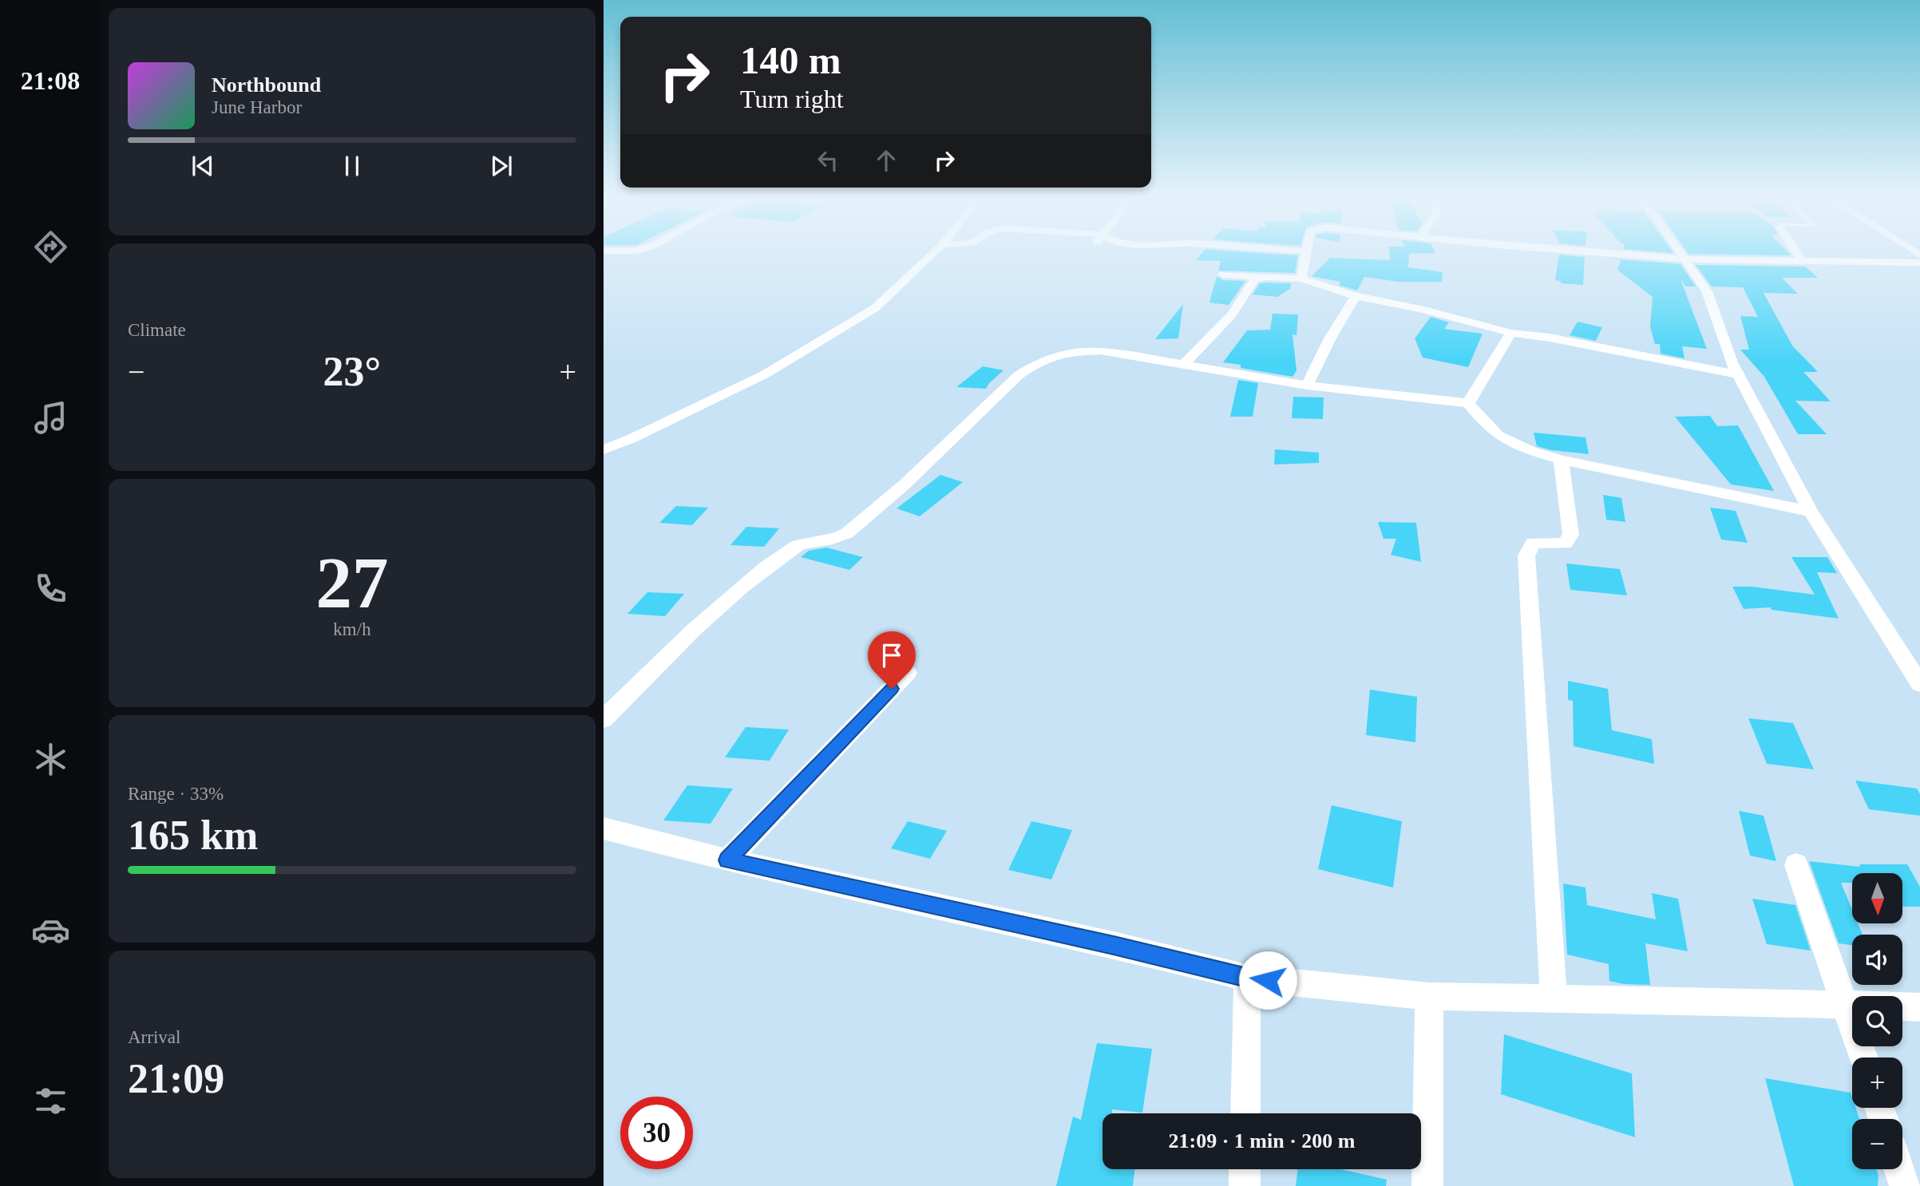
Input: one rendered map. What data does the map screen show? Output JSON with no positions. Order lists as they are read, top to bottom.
{
  "north": "bottom",
  "page": {
    "tabs": "21:08",
    "turn": ["140 m", "Turn right"],
    "song": ["Northbound", "June Harbor"],
    "tile": [
      "Climate",
      ["27", "km/h"],
      ["Range · 33%", "165 km"],
      ["Arrival", "21:09"]
    ],
    "heat": ["−", "23°", "+"],
    "map_buttons": ["+", "−"],
    "limit": "30",
    "trip": "21:09 · 1 min · 200 m"
  }
}
